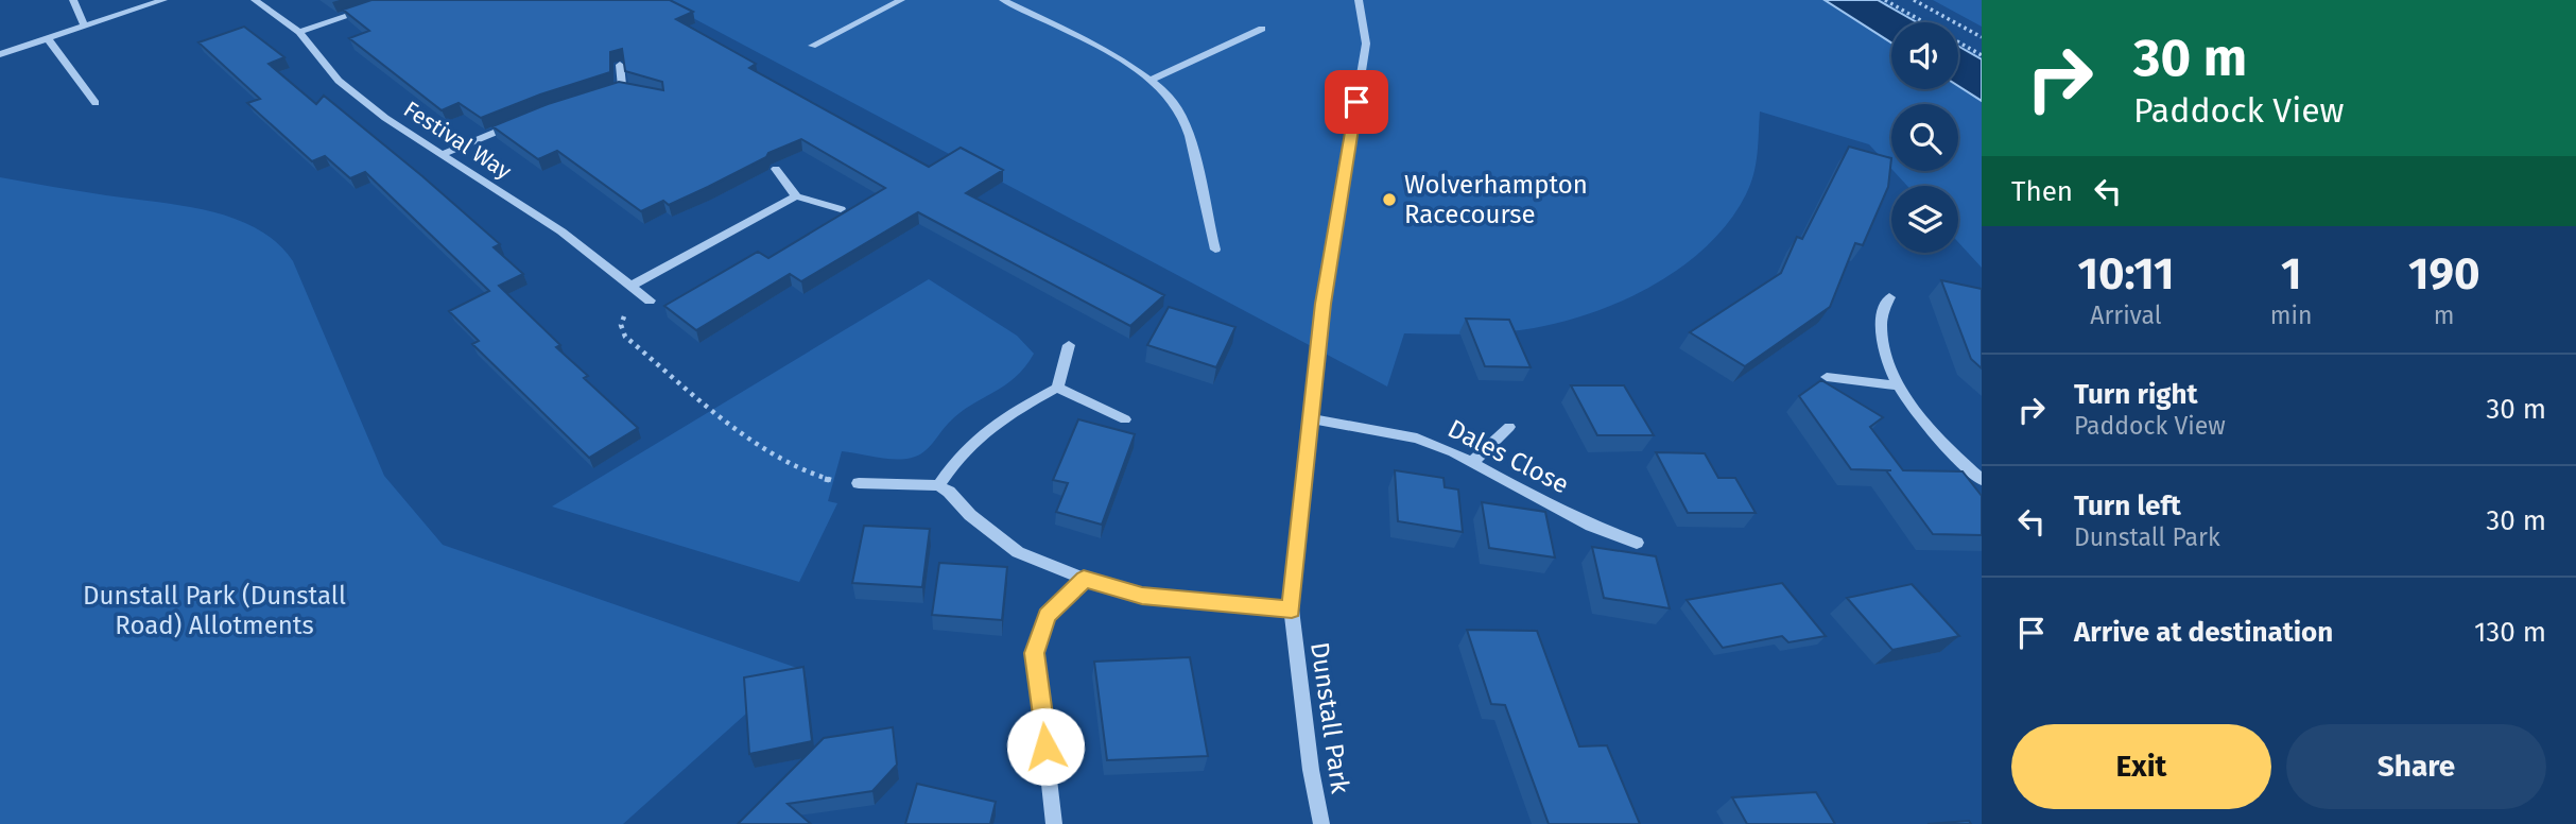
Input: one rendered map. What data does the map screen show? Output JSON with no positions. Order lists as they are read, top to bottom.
{
  "streets": {
    "street": ["Festival Way", "Dales Close", "Dunstall Park"]
  },
  "crossings": [
    ["Dales Close", "Dunstall Park"]
  ],
  "parks": ["Dunstall Park (Dunstall Road) Allotments"],
  "places": ["Wolverhampton Racecourse"],
  "page": {
    "turn": ["30 m", "Paddock View"],
    "then": "Then",
    "eta": [
      "10:11",
      "Arrival",
      "1",
      "min",
      "190",
      "m"
    ],
    "list": [
      {
        "name": "Turn right",
        "note": "Paddock View",
        "value": "30 m"
      },
      {
        "name": "Turn left",
        "note": "Dunstall Park",
        "value": "30 m"
      },
      {
        "name": "Arrive at destination",
        "value": "130 m"
      }
    ],
    "buttons": ["Exit", "Share"]
  }
}
